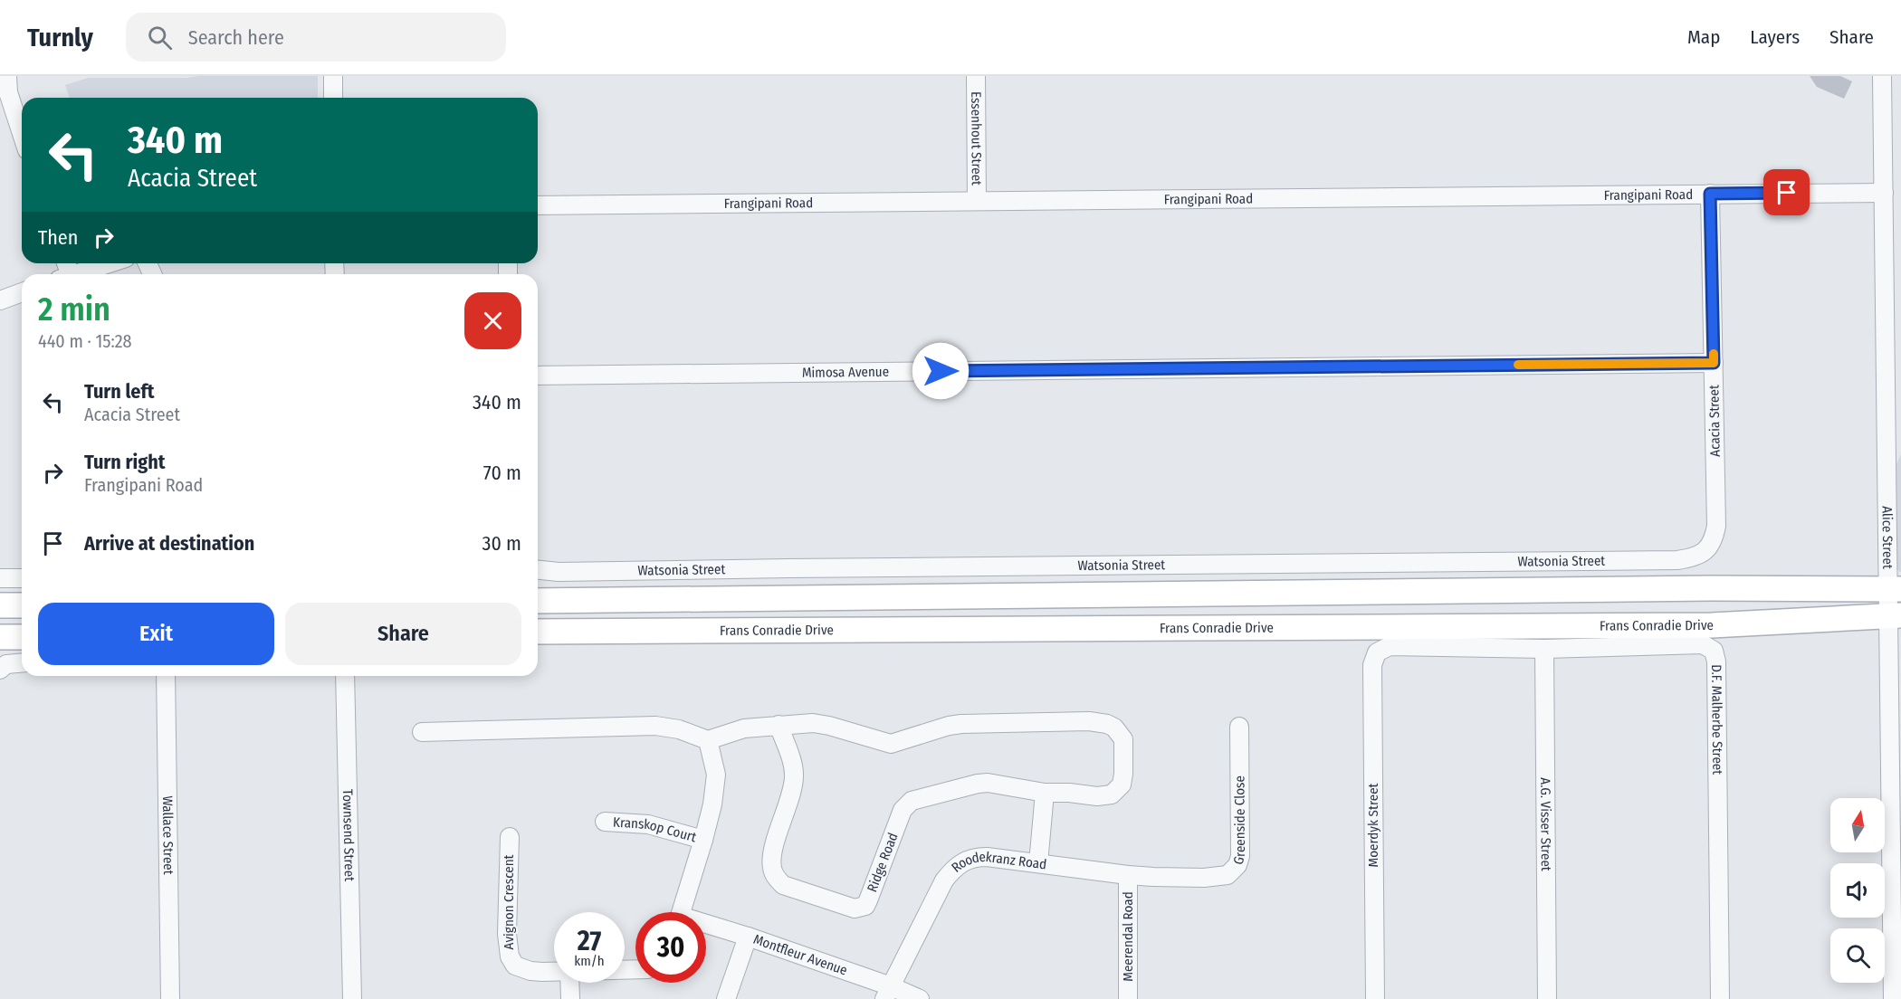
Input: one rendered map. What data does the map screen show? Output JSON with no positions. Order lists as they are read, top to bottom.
{
  "streets": {
    "main road": ["Frans Conradie Drive"],
    "street": [
      "Essenhout Street",
      "Frangipani Road",
      "Mimosa Avenue",
      "Acacia Street",
      "Alice Street",
      "Watsonia Street",
      "D.F. Malherbe Street",
      "Greenside Close",
      "A.G. Visser Street",
      "Moerdyk Street",
      "Kranskop Court",
      "Wallace Street",
      "Townsend Street",
      "Ridge Road",
      "Roodekranz Road",
      "Avignon Crescent",
      "Meerendal Road",
      "Montfleur Avenue"
    ]
  },
  "crossings": [
    ["Essenhout Street", "Frangipani Road"],
    ["Frangipani Road", "Acacia Street"],
    ["Frangipani Road", "Alice Street"],
    ["Mimosa Avenue", "Acacia Street"],
    ["Acacia Street", "Watsonia Street"],
    ["Alice Street", "Frans Conradie Drive"],
    ["D.F. Malherbe Street", "A.G. Visser Street"],
    ["D.F. Malherbe Street", "Moerdyk Street"],
    ["Greenside Close", "Roodekranz Road"],
    ["Greenside Close", "Meerendal Road"],
    ["Roodekranz Road", "Meerendal Road"],
    ["Roodekranz Road", "Montfleur Avenue"]
  ],
  "north": "top",
  "page": {
    "header": "Turnly",
    "search": "Search here",
    "nav": ["Map", "Layers", "Share"],
    "turn": ["340 m", "Acacia Street"],
    "then": "Then",
    "heading": ["2 min", "440 m · 15:28"],
    "list": [
      {
        "name": "Turn left",
        "note": "Acacia Street",
        "value": "340 m"
      },
      {
        "name": "Turn right",
        "note": "Frangipani Road",
        "value": "70 m"
      },
      {
        "name": "Arrive at destination",
        "value": "30 m"
      }
    ],
    "buttons": ["Exit", "Share"],
    "speed": "27 km/h",
    "limit": "30"
  }
}
